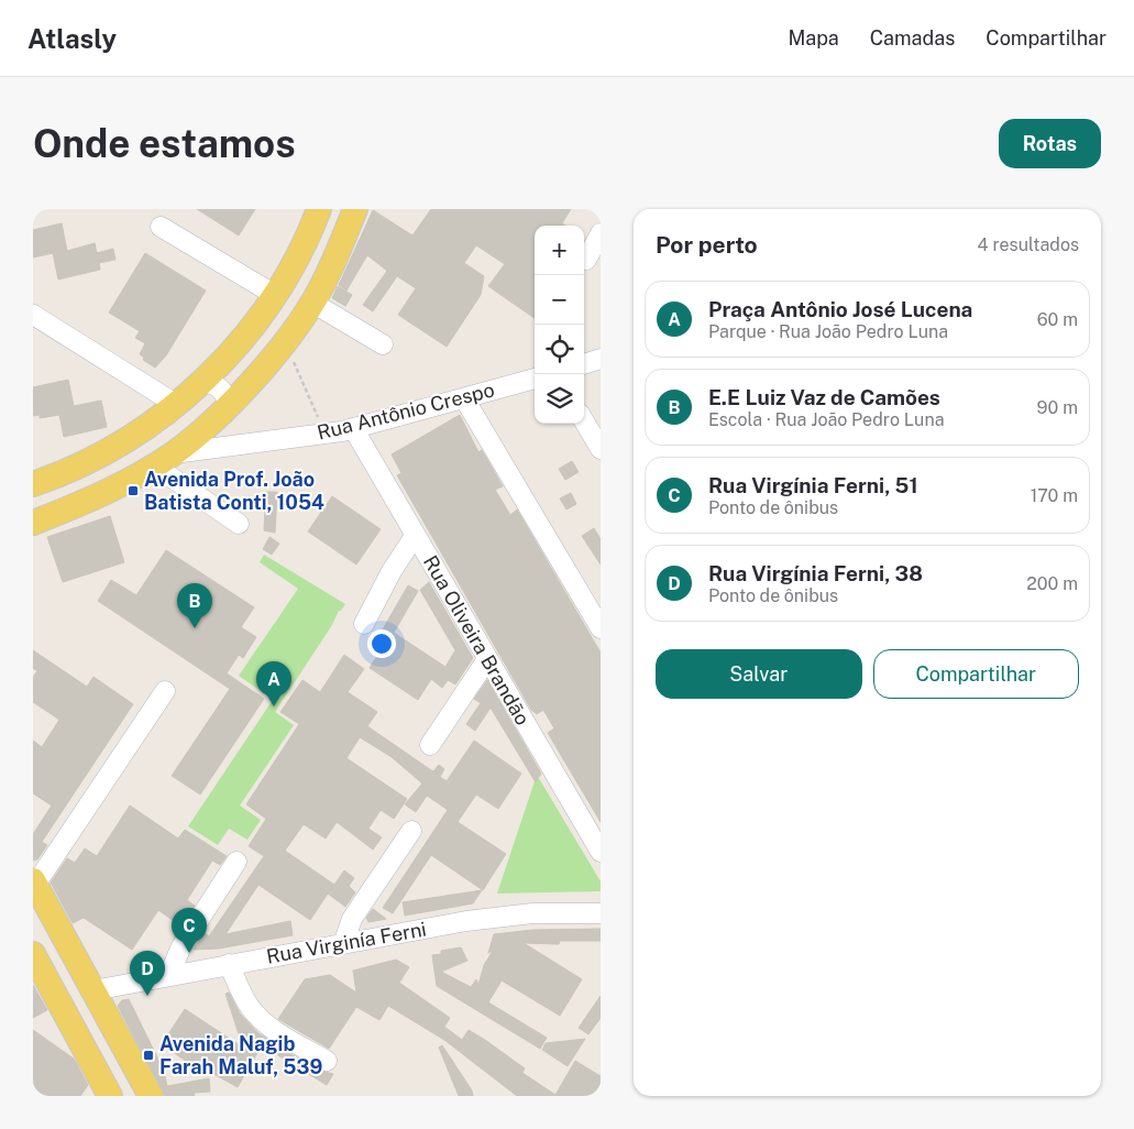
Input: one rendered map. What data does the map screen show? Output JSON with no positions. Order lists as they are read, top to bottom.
{
  "streets": {
    "street": ["Rua Antônio Crespo", "Rua Oliveira Brandão", "Rua Virginía Ferni"]
  },
  "crossings": [
    ["Rua Antônio Crespo", "Rua Oliveira Brandão"]
  ],
  "places": {
    "transit": ["Avenida Prof. João Batista Conti, 1054", "Avenida Nagib Farah Maluf, 539"]
  },
  "page": {
    "header": "Atlasly",
    "nav": ["Mapa", "Camadas", "Compartilhar"],
    "buttons": [
      "Rotas",
      ["Salvar", "Compartilhar"]
    ],
    "title": "Onde estamos",
    "heading": ["Por perto", "4 resultados"],
    "map_buttons": ["+", "−"],
    "list": [
      {
        "mark": "A",
        "name": "Praça Antônio José Lucena",
        "note": "Parque · Rua João Pedro Luna",
        "value": "60 m"
      },
      {
        "mark": "B",
        "name": "E.E Luiz Vaz de Camões",
        "note": "Escola · Rua João Pedro Luna",
        "value": "90 m"
      },
      {
        "mark": "C",
        "name": "Rua Virgínia Ferni, 51",
        "note": "Ponto de ônibus",
        "value": "170 m"
      },
      {
        "mark": "D",
        "name": "Rua Virgínia Ferni, 38",
        "note": "Ponto de ônibus",
        "value": "200 m"
      }
    ],
    "pins": [
      "B",
      "A",
      "C",
      "D"
    ]
  }
}
